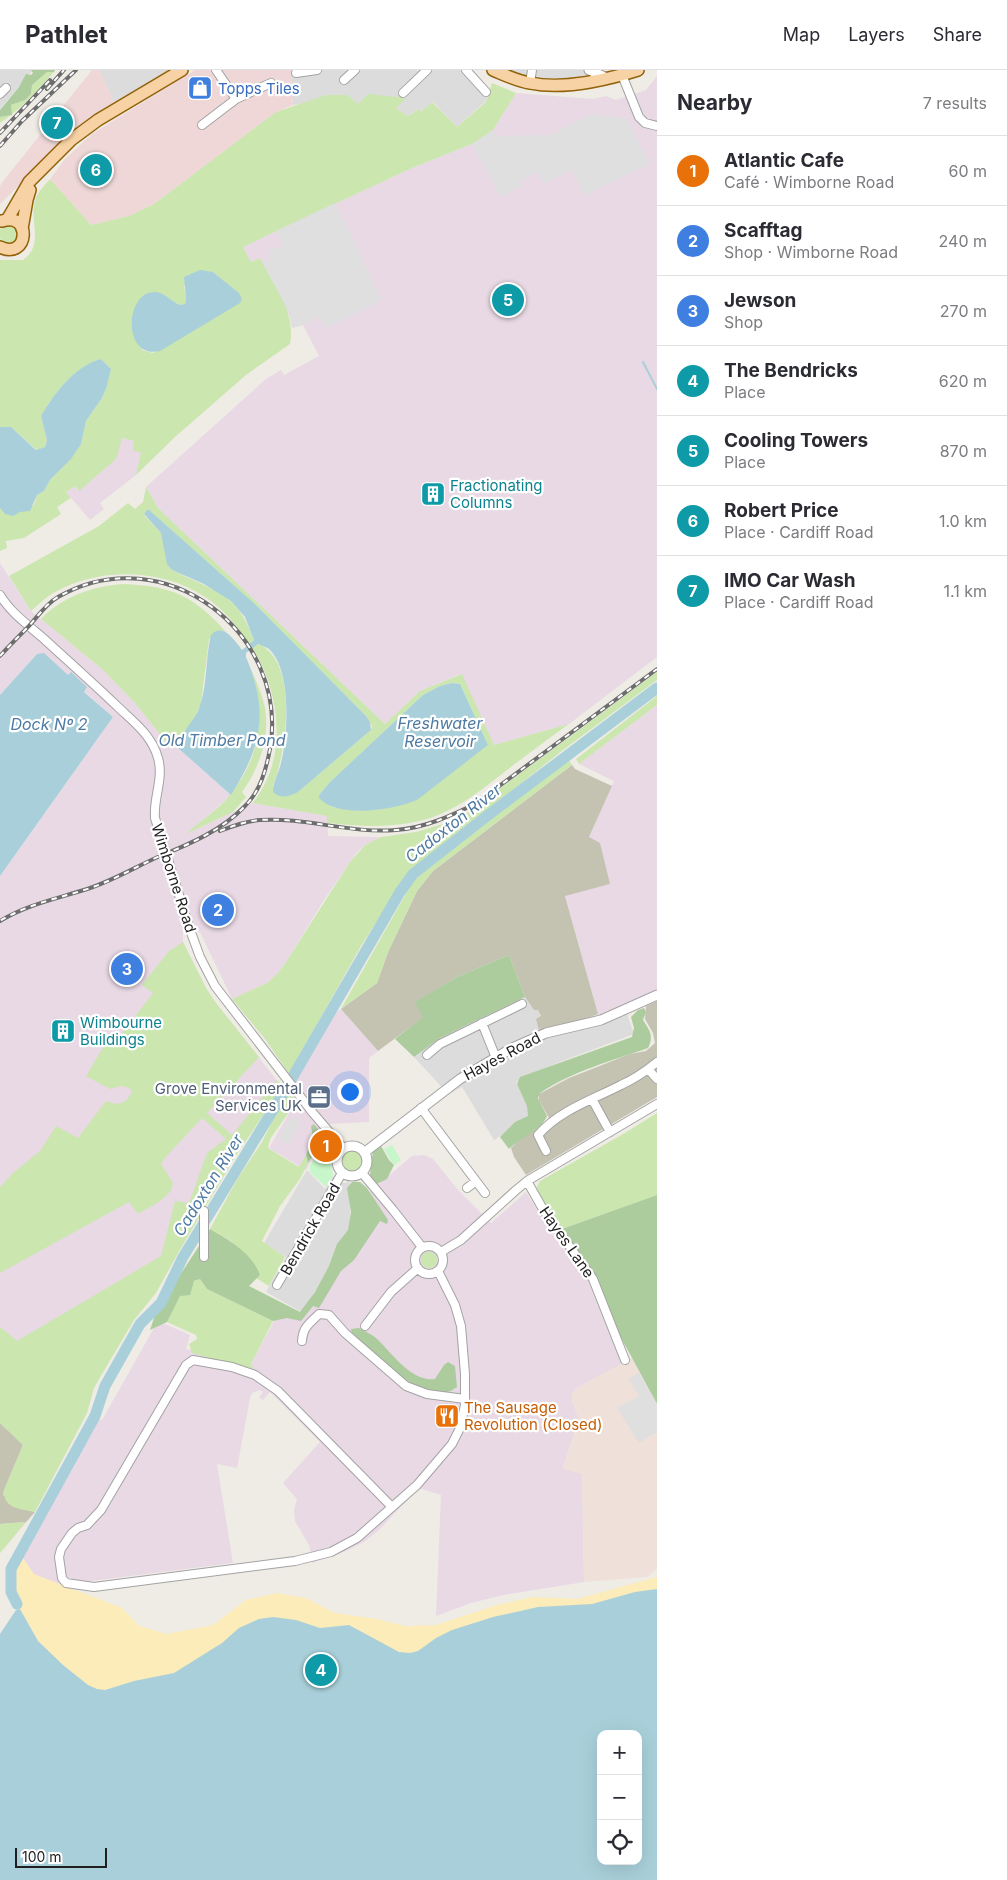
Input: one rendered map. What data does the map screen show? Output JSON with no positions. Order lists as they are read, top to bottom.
{
  "streets": {
    "street": [
      "Wimborne Road",
      "Hayes Road",
      "Bendrick Road",
      "Hayes Lane"
    ]
  },
  "crossings": [
    ["Wimborne Road", "Hayes Road"],
    ["Wimborne Road", "Bendrick Road"],
    ["Hayes Road", "Bendrick Road"]
  ],
  "water": [
    "Freshwater Reservoir",
    "Dock Nº 2",
    "Old Timber Pond",
    "Cadoxton River"
  ],
  "places": {
    "shop": ["Topps Tiles"],
    "building": ["Fractionating Columns", "Wimbourne Buildings"],
    "office": ["Grove Environmental Services UK"],
    "restaurant": ["The Sausage Revolution (Closed)"]
  },
  "scale_bar": "100 m",
  "page": {
    "header": "Pathlet",
    "nav": ["Map", "Layers", "Share"],
    "heading": ["Nearby", "7 results"],
    "pins": [
      "7",
      "6",
      "5",
      "2",
      "3",
      "1",
      "4"
    ],
    "list": [
      {
        "mark": "1",
        "name": "Atlantic Cafe",
        "note": "Café · Wimborne Road",
        "value": "60 m"
      },
      {
        "mark": "2",
        "name": "Scafftag",
        "note": "Shop · Wimborne Road",
        "value": "240 m"
      },
      {
        "mark": "3",
        "name": "Jewson",
        "note": "Shop",
        "value": "270 m"
      },
      {
        "mark": "4",
        "name": "The Bendricks",
        "note": "Place",
        "value": "620 m"
      },
      {
        "mark": "5",
        "name": "Cooling Towers",
        "note": "Place",
        "value": "870 m"
      },
      {
        "mark": "6",
        "name": "Robert Price",
        "note": "Place · Cardiff Road",
        "value": "1.0 km"
      },
      {
        "mark": "7",
        "name": "IMO Car Wash",
        "note": "Place · Cardiff Road",
        "value": "1.1 km"
      }
    ],
    "map_buttons": ["+", "−"],
    "scale": "100 m"
  }
}
